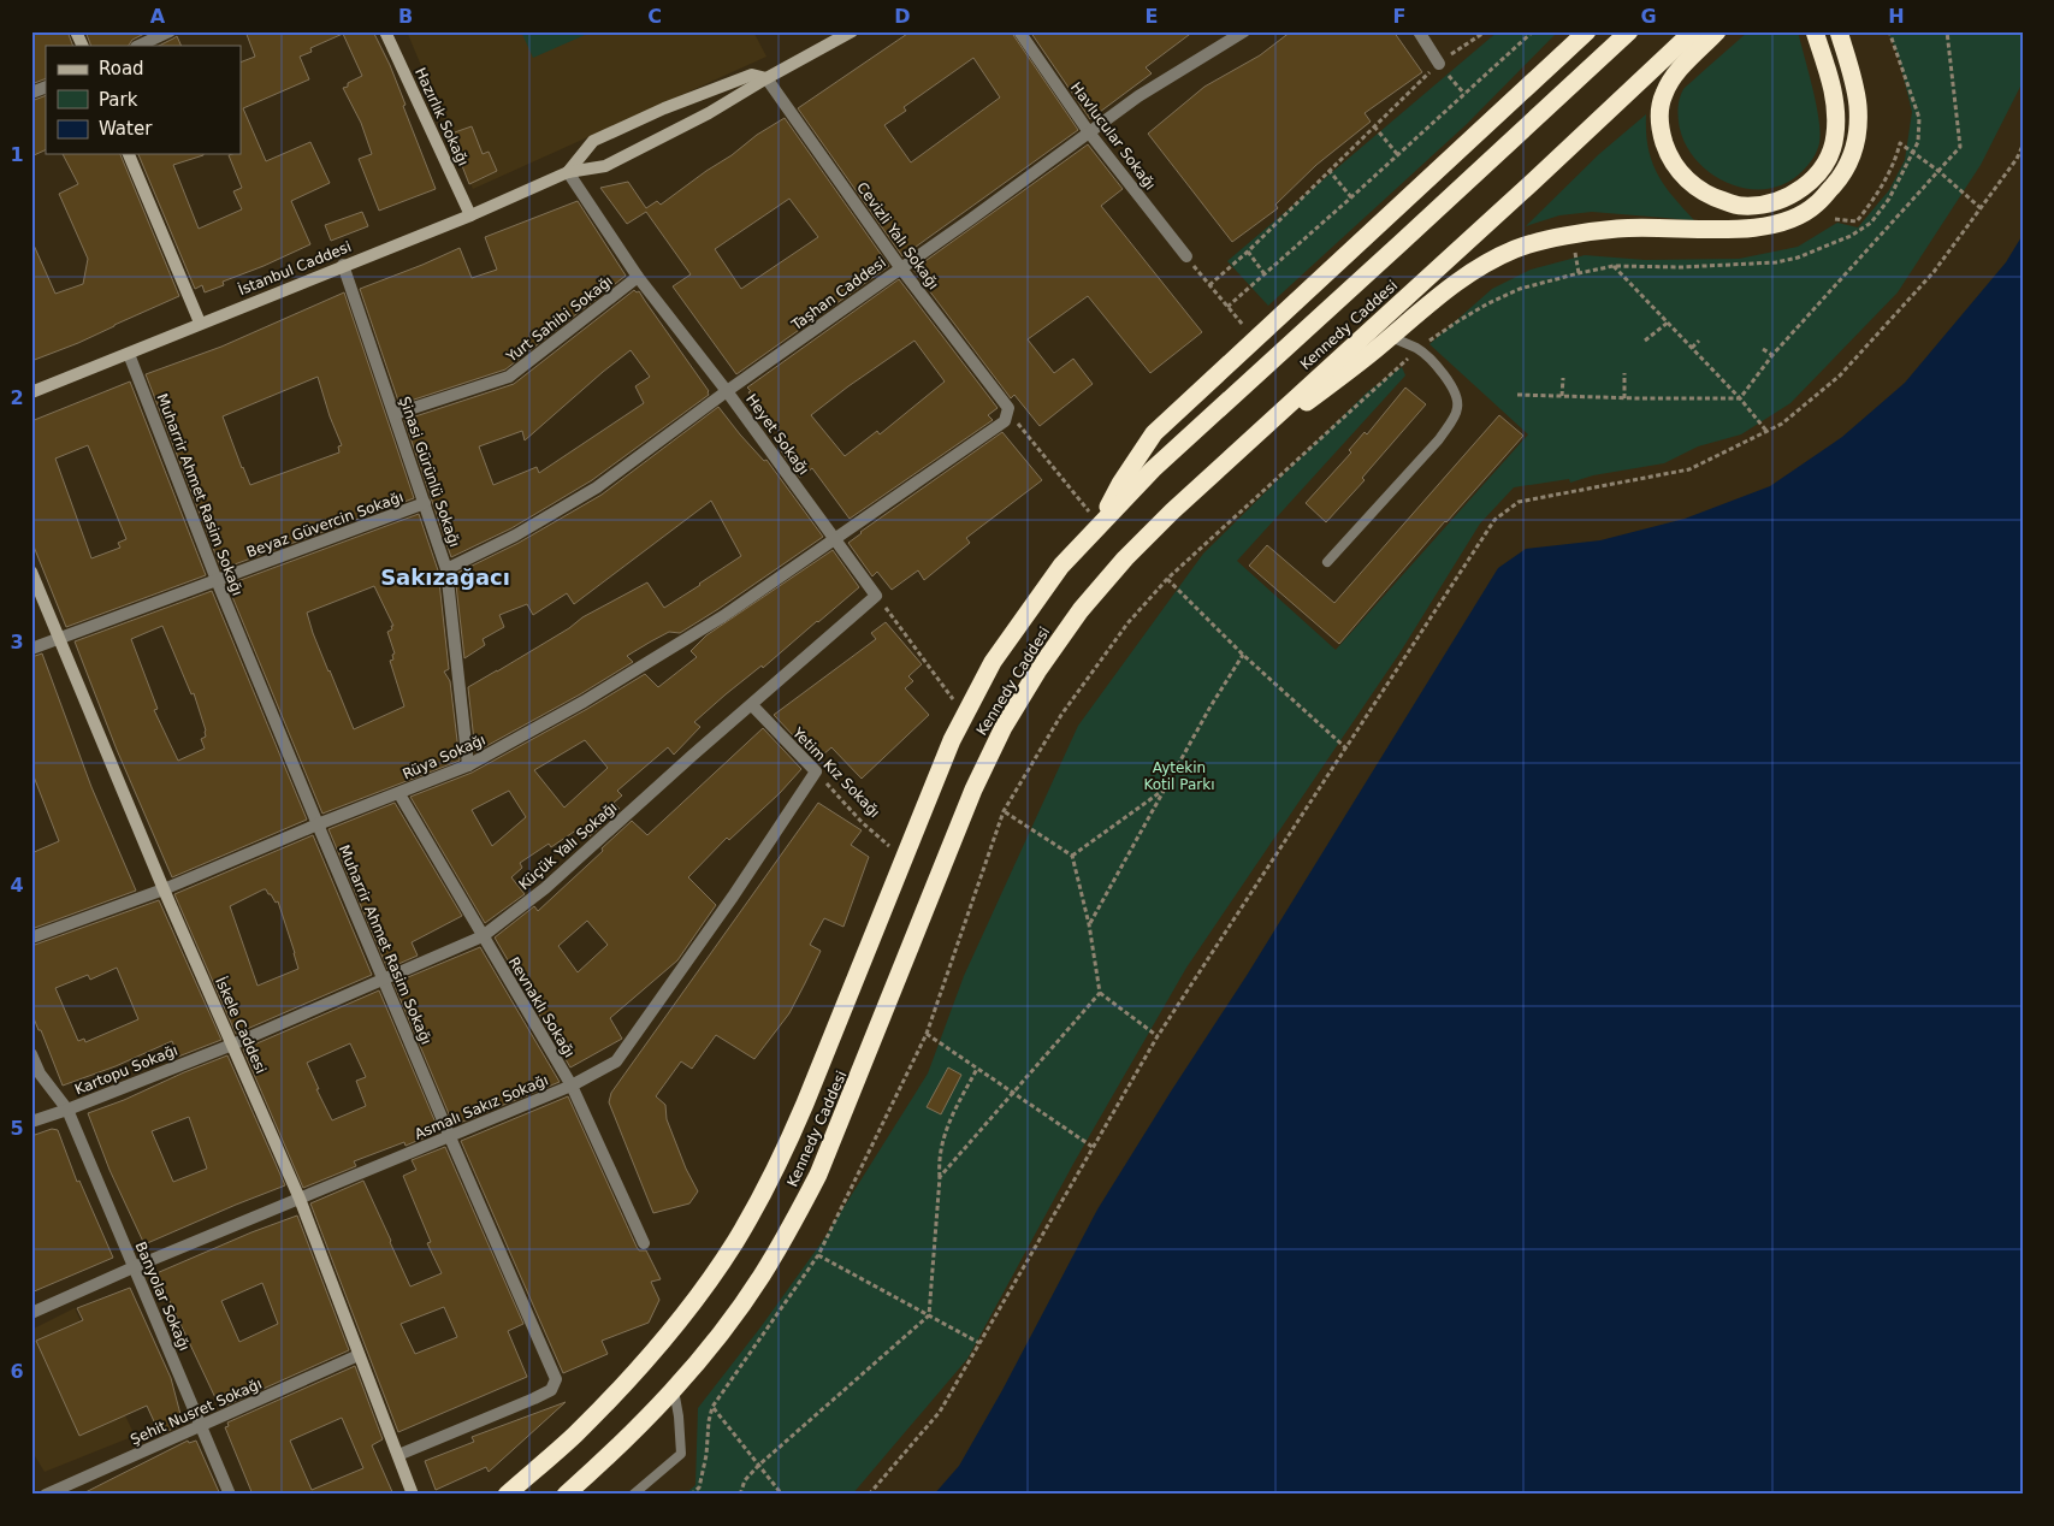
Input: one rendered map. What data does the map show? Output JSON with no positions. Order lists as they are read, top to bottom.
{
  "streets": {
    "highway": ["Kennedy Caddesi"],
    "street": [
      "Hazırlık Sokağı",
      "Havlucular Sokağı",
      "Cevizli Yalı Sokağı",
      "İstanbul Caddesi",
      "Taşhan Caddesi",
      "Yurt Sahibi Sokağı",
      "Heyet Sokağı",
      "Şinasi Gürünlü Sokağı",
      "Muharrir Ahmet Rasim Sokağı",
      "Beyaz Güvercin Sokağı",
      "Rüya Sokağı",
      "Yetim Kız Sokağı",
      "Küçük Yalı Sokağı",
      "Revnaklı Sokağı",
      "İskele Caddesi",
      "Kartopu Sokağı",
      "Asmalı Sakız Sokağı",
      "Banyolar Sokağı",
      "Şehit Nusret Sokağı"
    ]
  },
  "crossings": [
    ["Hazırlık Sokağı", "İstanbul Caddesi"],
    ["Havlucular Sokağı", "Taşhan Caddesi"],
    ["Cevizli Yalı Sokağı", "İstanbul Caddesi"],
    ["Cevizli Yalı Sokağı", "Taşhan Caddesi"],
    ["Cevizli Yalı Sokağı", "Rüya Sokağı"],
    ["İstanbul Caddesi", "Heyet Sokağı"],
    ["İstanbul Caddesi", "Şinasi Gürünlü Sokağı"],
    ["İstanbul Caddesi", "Muharrir Ahmet Rasim Sokağı"],
    ["Taşhan Caddesi", "Heyet Sokağı"],
    ["Taşhan Caddesi", "Şinasi Gürünlü Sokağı"],
    ["Yurt Sahibi Sokağı", "Heyet Sokağı"],
    ["Yurt Sahibi Sokağı", "Şinasi Gürünlü Sokağı"],
    ["Kennedy Caddesi", "Yetim Kız Sokağı"],
    ["Heyet Sokağı", "Rüya Sokağı"],
    ["Heyet Sokağı", "Küçük Yalı Sokağı"],
    ["Şinasi Gürünlü Sokağı", "Beyaz Güvercin Sokağı"],
    ["Şinasi Gürünlü Sokağı", "Rüya Sokağı"],
    ["Muharrir Ahmet Rasim Sokağı", "Beyaz Güvercin Sokağı"],
    ["Muharrir Ahmet Rasim Sokağı", "Rüya Sokağı"],
    ["Muharrir Ahmet Rasim Sokağı", "Küçük Yalı Sokağı"],
    ["Muharrir Ahmet Rasim Sokağı", "İskele Caddesi"],
    ["Muharrir Ahmet Rasim Sokağı", "Asmalı Sakız Sokağı"],
    ["Beyaz Güvercin Sokağı", "İskele Caddesi"],
    ["Rüya Sokağı", "Revnaklı Sokağı"],
    ["Rüya Sokağı", "İskele Caddesi"],
    ["Yetim Kız Sokağı", "Küçük Yalı Sokağı"],
    ["Yetim Kız Sokağı", "Asmalı Sakız Sokağı"],
    ["Küçük Yalı Sokağı", "Revnaklı Sokağı"],
    ["Küçük Yalı Sokağı", "İskele Caddesi"],
    ["Küçük Yalı Sokağı", "Kartopu Sokağı"],
    ["Revnaklı Sokağı", "Asmalı Sakız Sokağı"],
    ["İskele Caddesi", "Kartopu Sokağı"],
    ["İskele Caddesi", "Asmalı Sakız Sokağı"],
    ["İskele Caddesi", "Şehit Nusret Sokağı"],
    ["Kartopu Sokağı", "Banyolar Sokağı"],
    ["Asmalı Sakız Sokağı", "Banyolar Sokağı"],
    ["Banyolar Sokağı", "Şehit Nusret Sokağı"]
  ],
  "districts": ["Sakızağacı"],
  "parks": ["Aytekin Kotil Parkı"],
  "legend": ["Road", "Park", "Water"],
  "grid": {
    "columns": [
      "A",
      "B",
      "C",
      "D",
      "E",
      "F",
      "G",
      "H"
    ],
    "rows": [
      "1",
      "2",
      "3",
      "4",
      "5",
      "6"
    ]
  }
}
